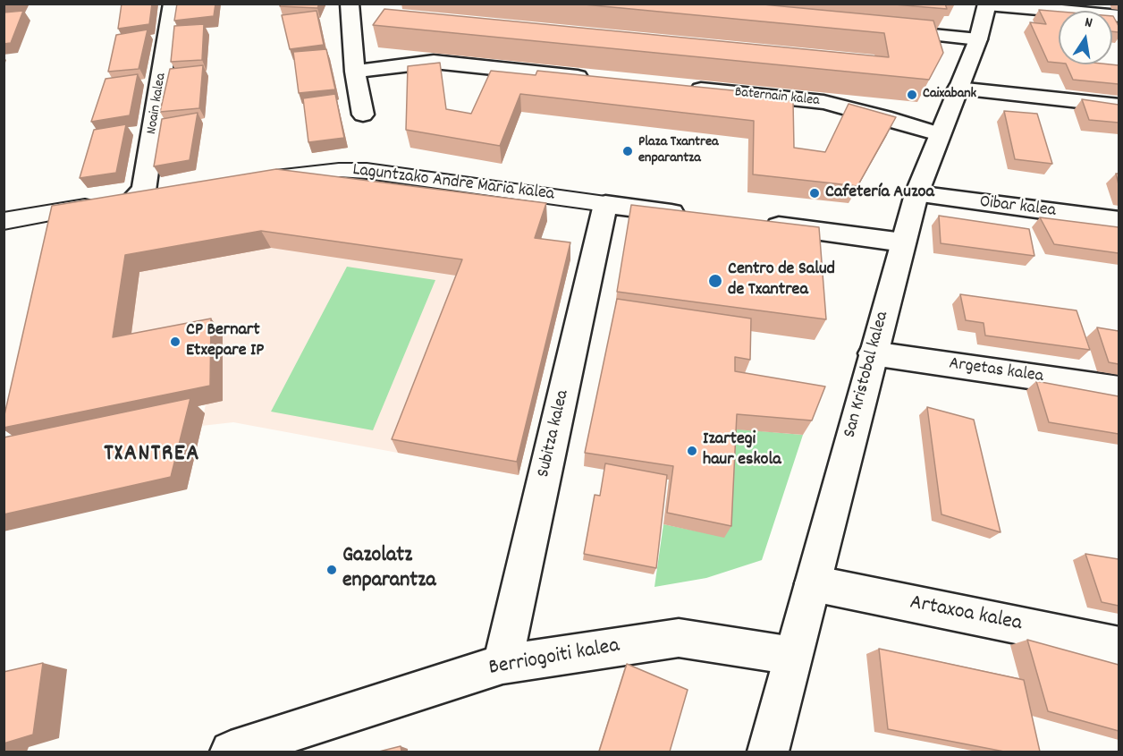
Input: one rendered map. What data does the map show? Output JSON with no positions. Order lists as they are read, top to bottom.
{
  "streets": {
    "street": [
      "Baternain kalea",
      "Noain kalea",
      "Laguntzako Andre Maria kalea",
      "Oibar kalea",
      "Argetas kalea",
      "San Kristobal kalea",
      "Subitza kalea",
      "Artaxoa kalea",
      "Berriogoiti kalea"
    ]
  },
  "crossings": [
    ["Baternain kalea", "San Kristobal kalea"],
    ["Laguntzako Andre Maria kalea", "Subitza kalea"],
    ["Oibar kalea", "San Kristobal kalea"],
    ["Argetas kalea", "San Kristobal kalea"],
    ["San Kristobal kalea", "Artaxoa kalea"],
    ["San Kristobal kalea", "Berriogoiti kalea"],
    ["Subitza kalea", "Berriogoiti kalea"]
  ],
  "districts": ["TXANTREA"],
  "places": [
    "Caixabank",
    "Plaza Txantrea enparantza",
    "Cafetería Auzoa",
    "Centro de Salud de Txantrea",
    "CP Bernart Etxepare IP",
    "Izartegi haur eskola",
    "Gazolatz enparantza"
  ],
  "north": "top"
}
